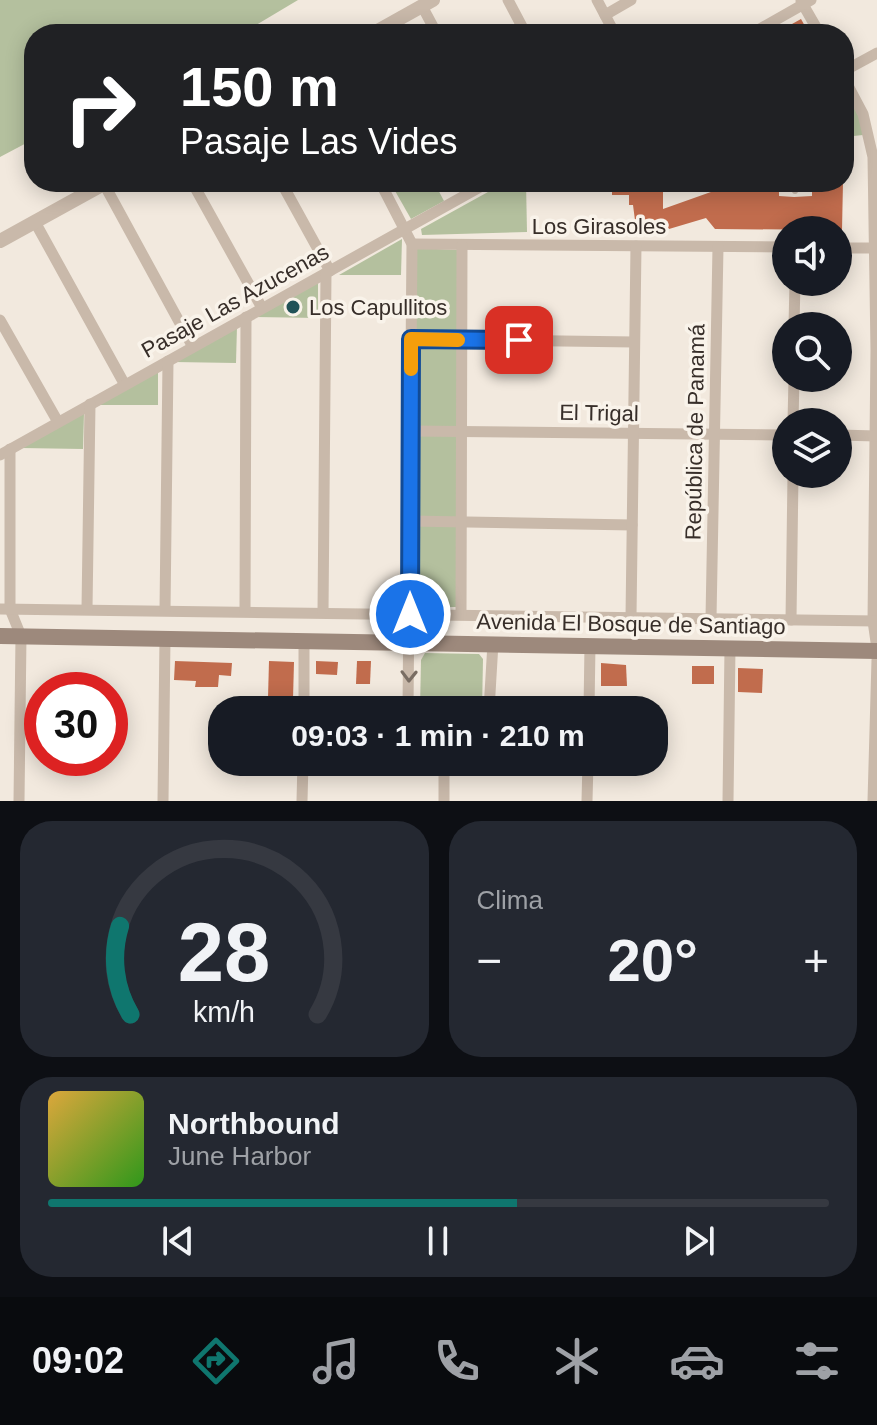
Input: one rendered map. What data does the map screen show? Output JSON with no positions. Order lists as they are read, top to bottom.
{
  "streets": {
    "main road": ["Avenida El Bosque de Santiago"],
    "street": [
      "Los Girasoles",
      "Pasaje Las Azucenas",
      "El Trigal",
      "República de Panamá"
    ]
  },
  "crossings": [
    ["Los Girasoles", "República de Panamá"],
    ["El Trigal", "República de Panamá"],
    ["República de Panamá", "Avenida El Bosque de Santiago"]
  ],
  "places": ["Los Capullitos"],
  "page": {
    "turn": ["150 m", "Pasaje Las Vides"],
    "limit": "30",
    "trip": "09:03 · 1 min · 210 m",
    "tile": "Clima",
    "heat": ["−", "20°", "+"],
    "song": ["Northbound", "June Harbor"],
    "tabs": "09:02",
    "gauge": ["28", "km/h"]
  }
}
